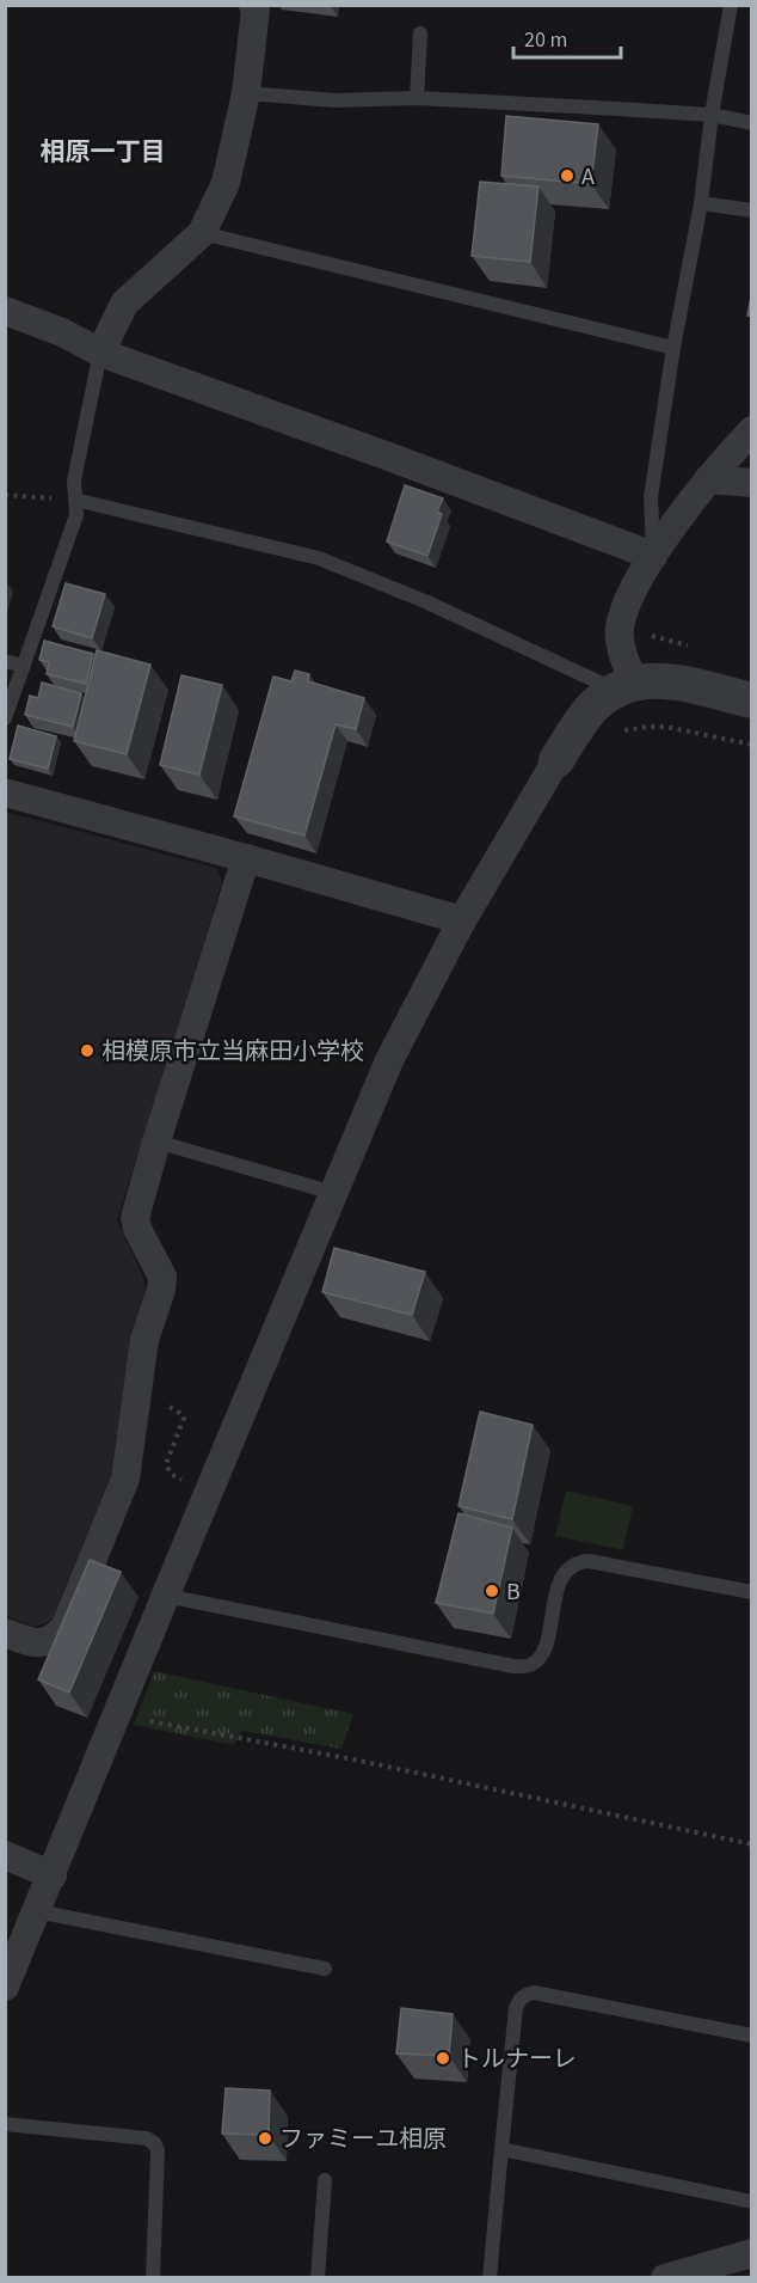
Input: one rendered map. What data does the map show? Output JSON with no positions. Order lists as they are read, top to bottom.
{
  "districts": ["相原一丁目"],
  "places": [
    "A",
    "相模原市立当麻田小学校",
    "B",
    "トルナーレ",
    "ファミーユ相原"
  ],
  "scale_bar": "20 m"
}
